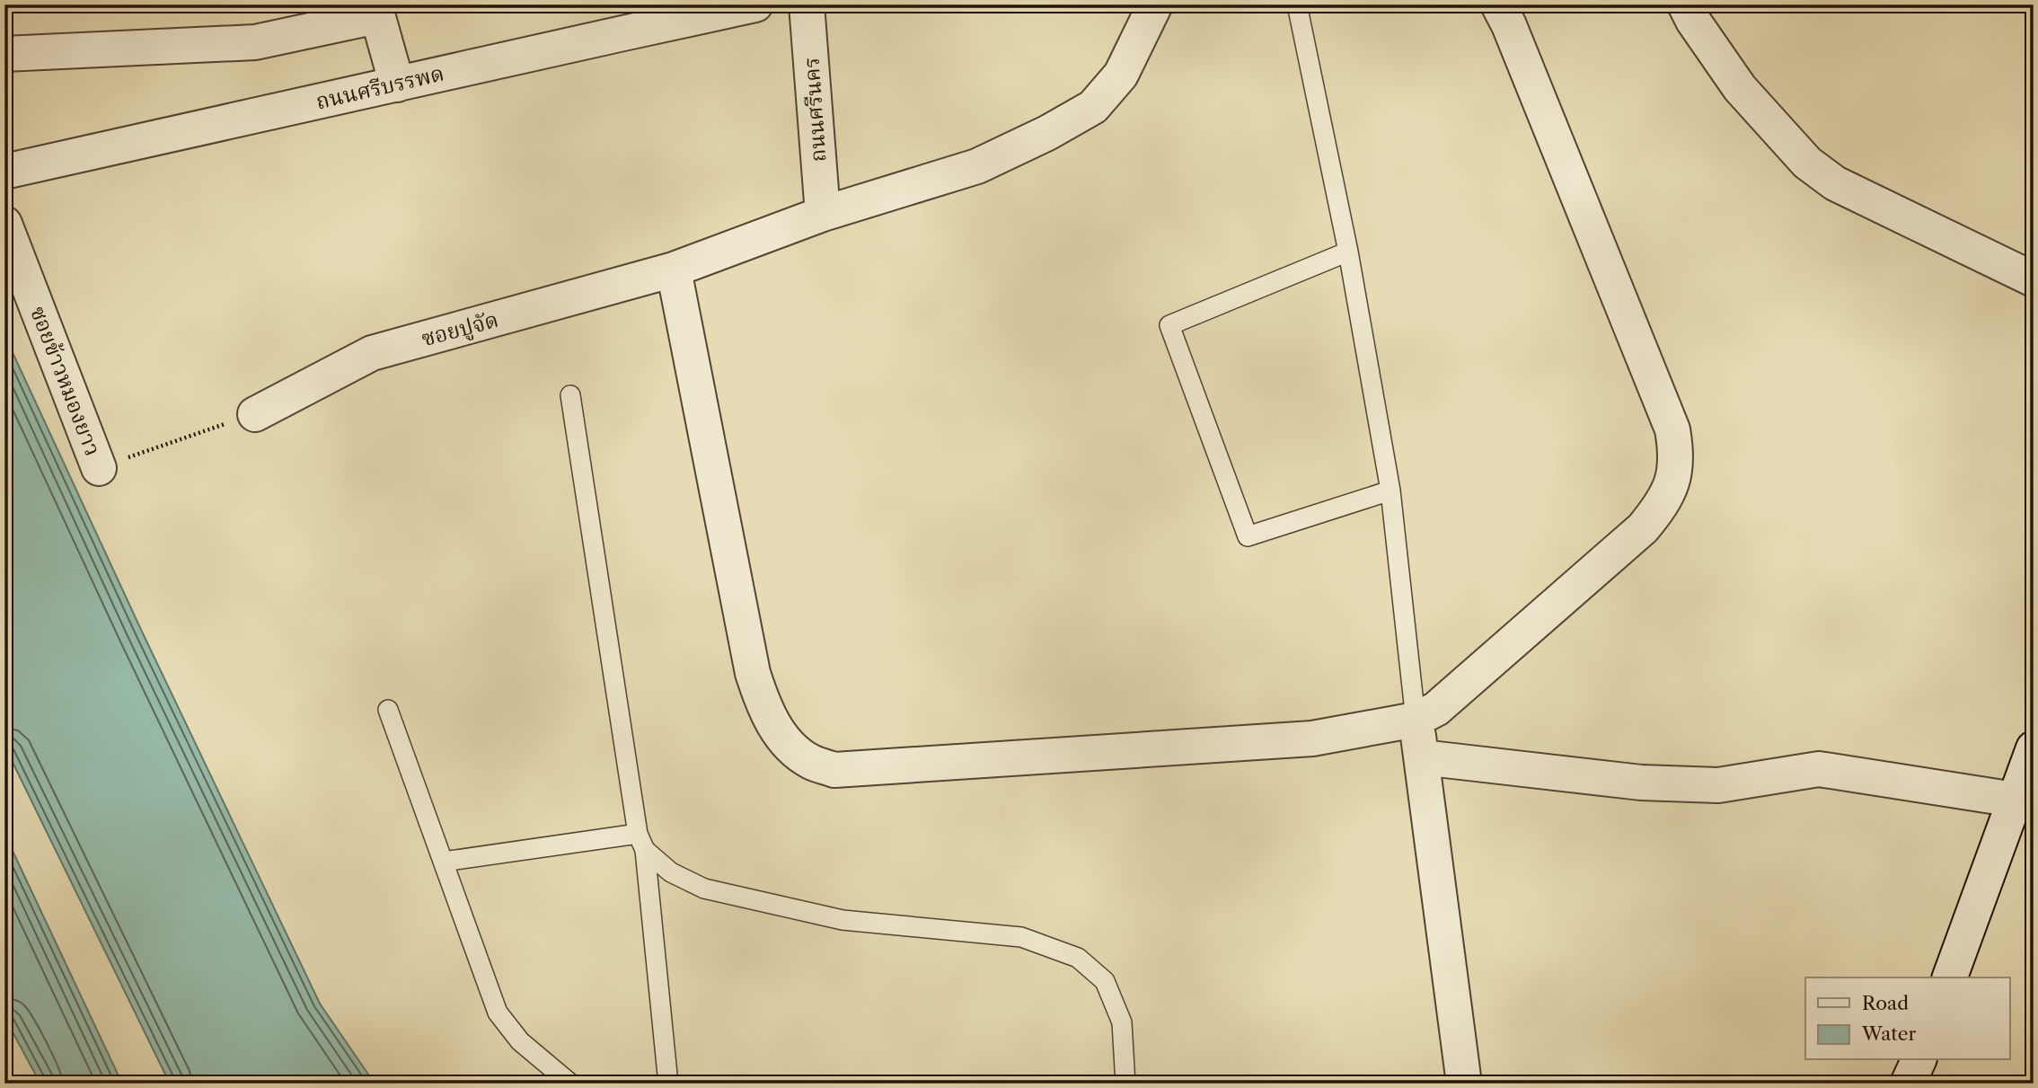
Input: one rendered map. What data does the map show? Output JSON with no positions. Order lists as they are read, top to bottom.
{
  "streets": {
    "street": [
      "ถนนศรีบรรพด",
      "ถนนศรีนคร",
      "ซอยปูจัด",
      "ซอยข้าวหมองยาว"
    ]
  },
  "crossings": [
    ["ถนนศรีนคร", "ซอยปูจัด"]
  ],
  "legend": ["Road", "Water"]
}
